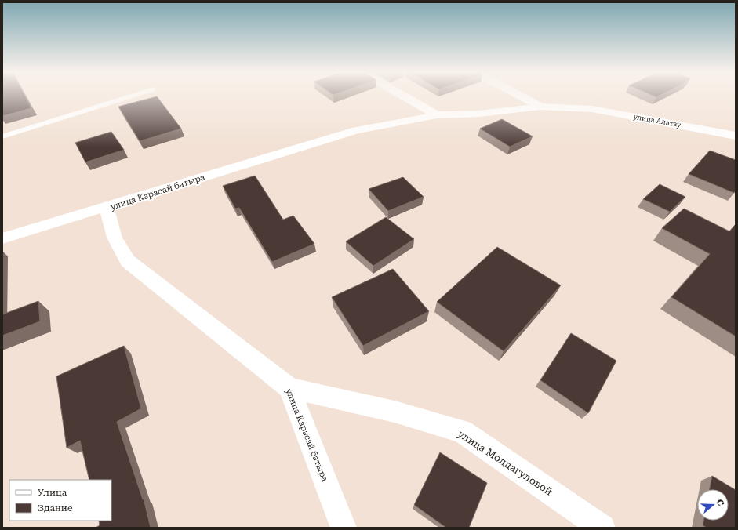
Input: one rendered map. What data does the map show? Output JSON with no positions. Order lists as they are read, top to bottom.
{
  "streets": {
    "street": ["улица Алатау", "улица Карасай батыра", "улица Молдагуловой"]
  },
  "crossings": [
    ["улица Алатау", "улица Карасай батыра"],
    ["улица Карасай батыра", "улица Молдагуловой"]
  ],
  "legend": ["Улица", "Здание"],
  "north": "right"
}
